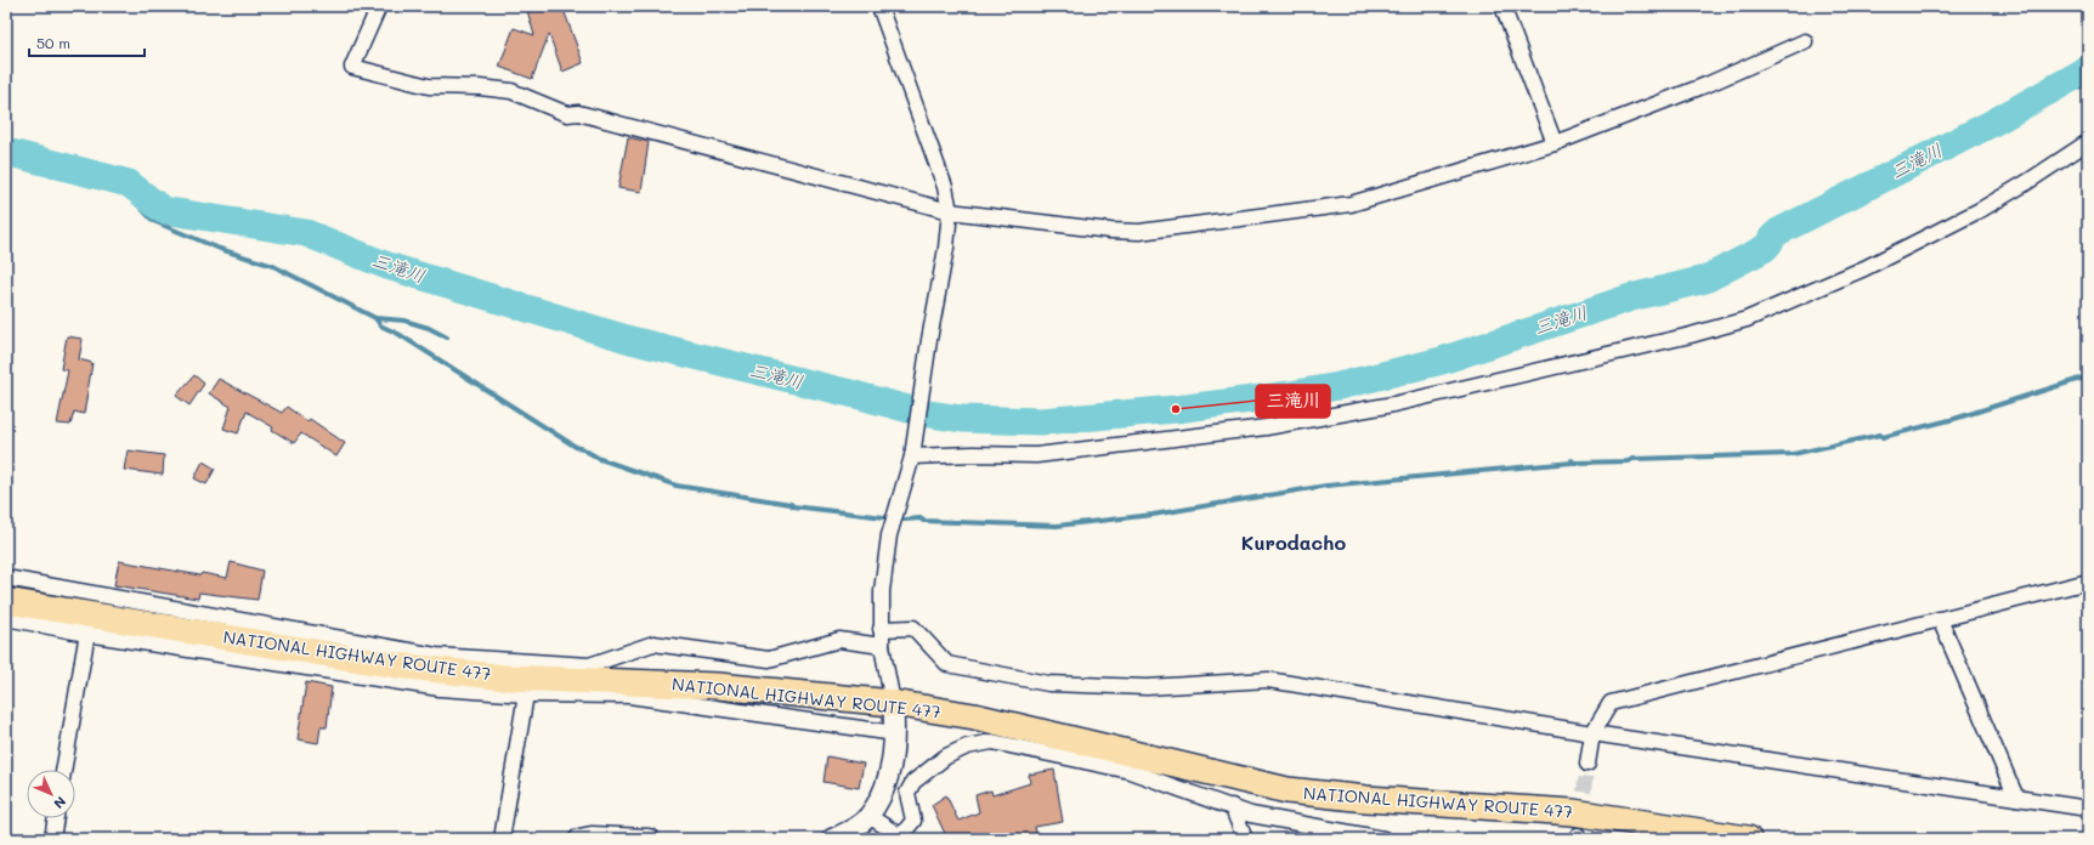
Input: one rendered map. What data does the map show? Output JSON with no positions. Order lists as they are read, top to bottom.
{
  "streets": {
    "highway": ["NATIONAL HIGHWAY ROUTE 477"]
  },
  "districts": ["Kurodacho"],
  "water": ["三滝川"],
  "places": ["三滝川"],
  "scale_bar": "50 m",
  "north": "bottom right"
}
